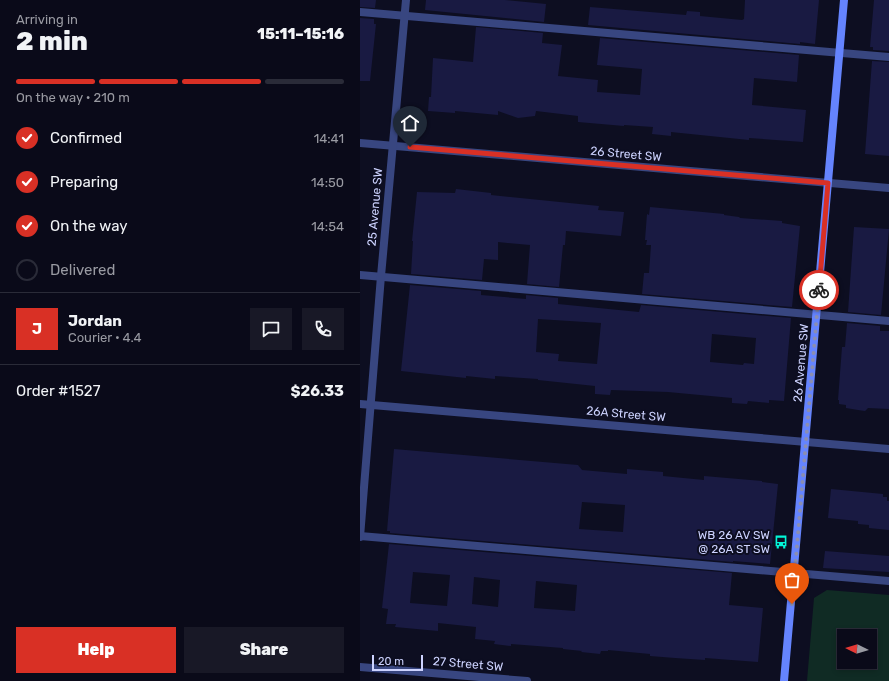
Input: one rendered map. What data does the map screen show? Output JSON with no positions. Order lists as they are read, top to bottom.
{
  "streets": {
    "street": [
      "26 Street SW",
      "25 Avenue SW",
      "26 Avenue SW",
      "26A Street SW",
      "27 Street SW"
    ]
  },
  "crossings": [
    ["26 Street SW", "25 Avenue SW"],
    ["26 Street SW", "26 Avenue SW"],
    ["25 Avenue SW", "26A Street SW"],
    ["26 Avenue SW", "26A Street SW"]
  ],
  "places": {
    "bus stop": ["WB 26 AV SW @ 26A ST SW"]
  },
  "scale_bar": "20 m",
  "north": "left",
  "page": {
    "heading": ["2 min", "Arriving in", "15:11–15:16"],
    "panel": [
      "Jordan",
      "Courier · 4.4",
      "Order #1527",
      "$26.33"
    ],
    "bar": "On the way · 210 m",
    "list": [
      ["Confirmed", "14:41"],
      ["Preparing", "14:50"],
      ["On the way", "14:54"],
      "Delivered"
    ],
    "round": "J",
    "buttons": ["Help", "Share"],
    "scale": "20 m"
  }
}
